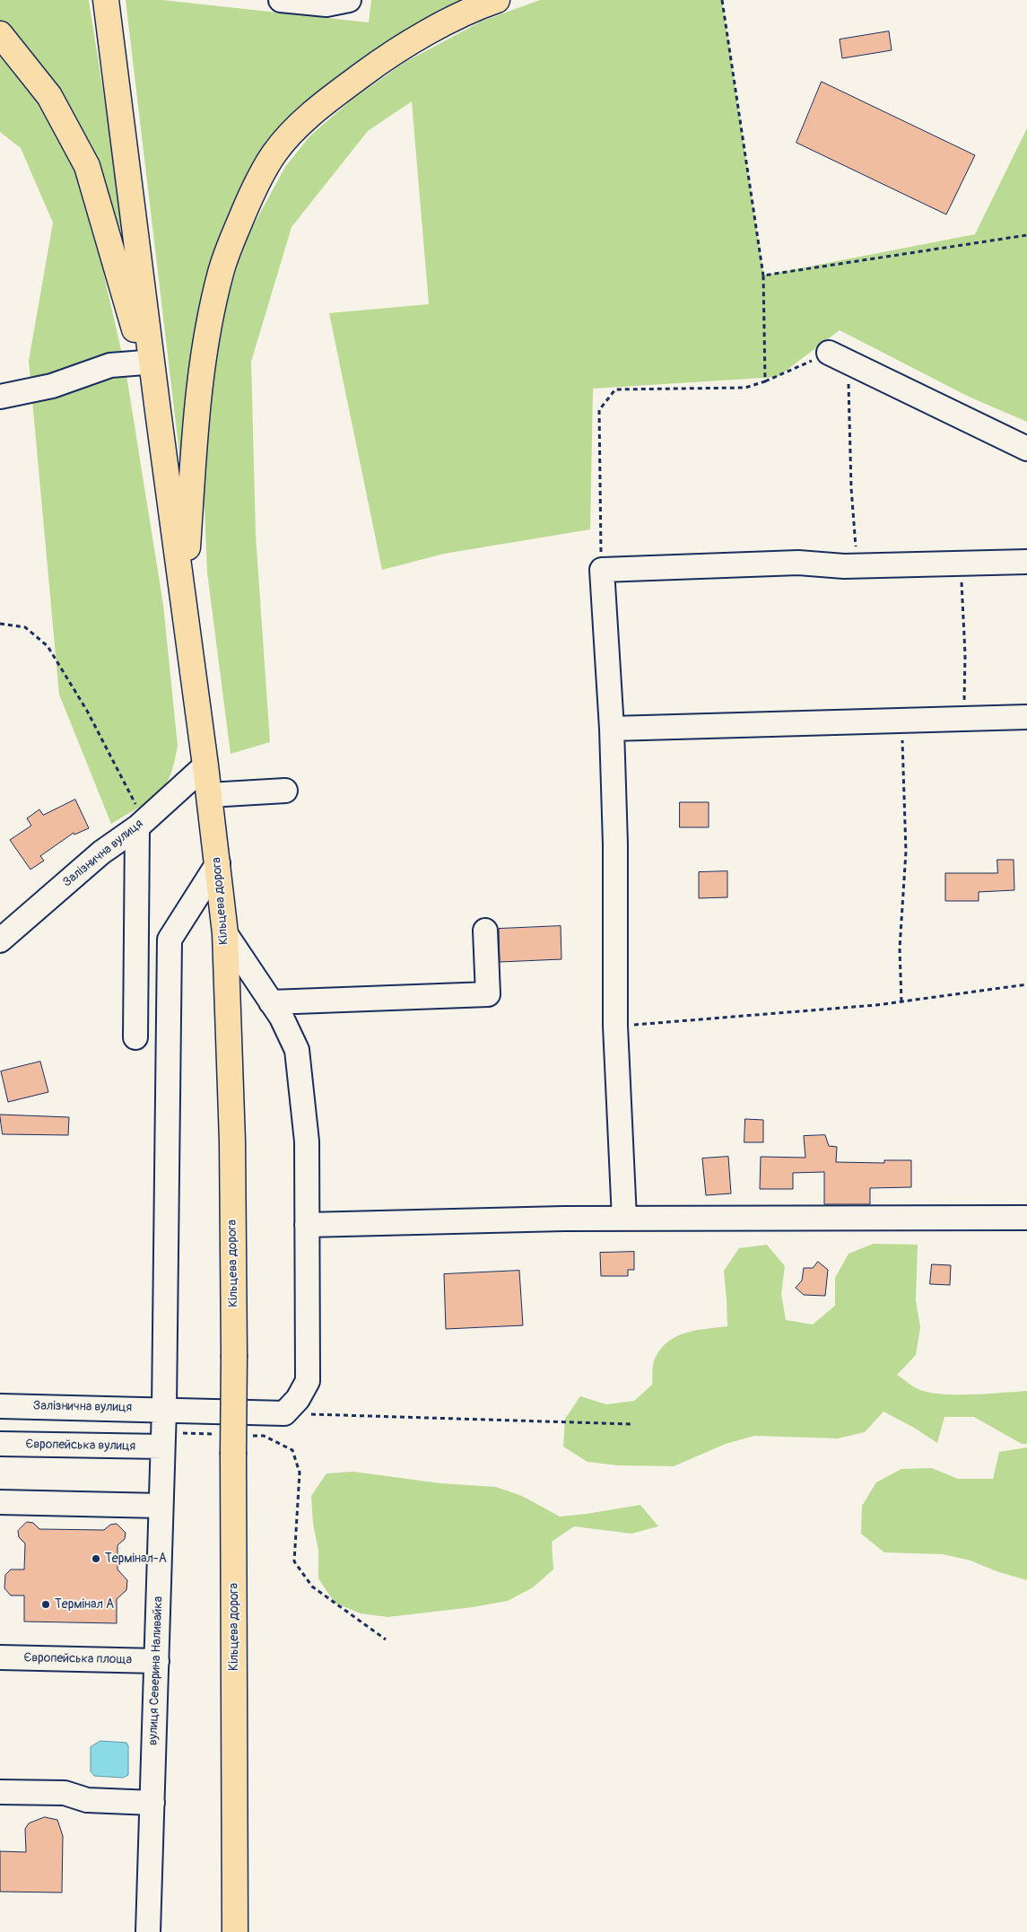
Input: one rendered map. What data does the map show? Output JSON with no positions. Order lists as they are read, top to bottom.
{
  "streets": {
    "highway": ["Кільцева дорога"],
    "street": [
      "Залізнична вулиця",
      "Європейська вулиця",
      "Європейська площа",
      "вулиця Северина Наливайка"
    ]
  },
  "crossings": [
    ["Залізнична вулиця", "Кільцева дорога"],
    ["Залізнична вулиця", "вулиця Северина Наливайка"],
    ["Кільцева дорога", "вулиця Северина Наливайка"],
    ["Європейська вулиця", "вулиця Северина Наливайка"],
    ["Європейська площа", "вулиця Северина Наливайка"]
  ],
  "places": ["Термінал-А", "Термінал А"]
}
